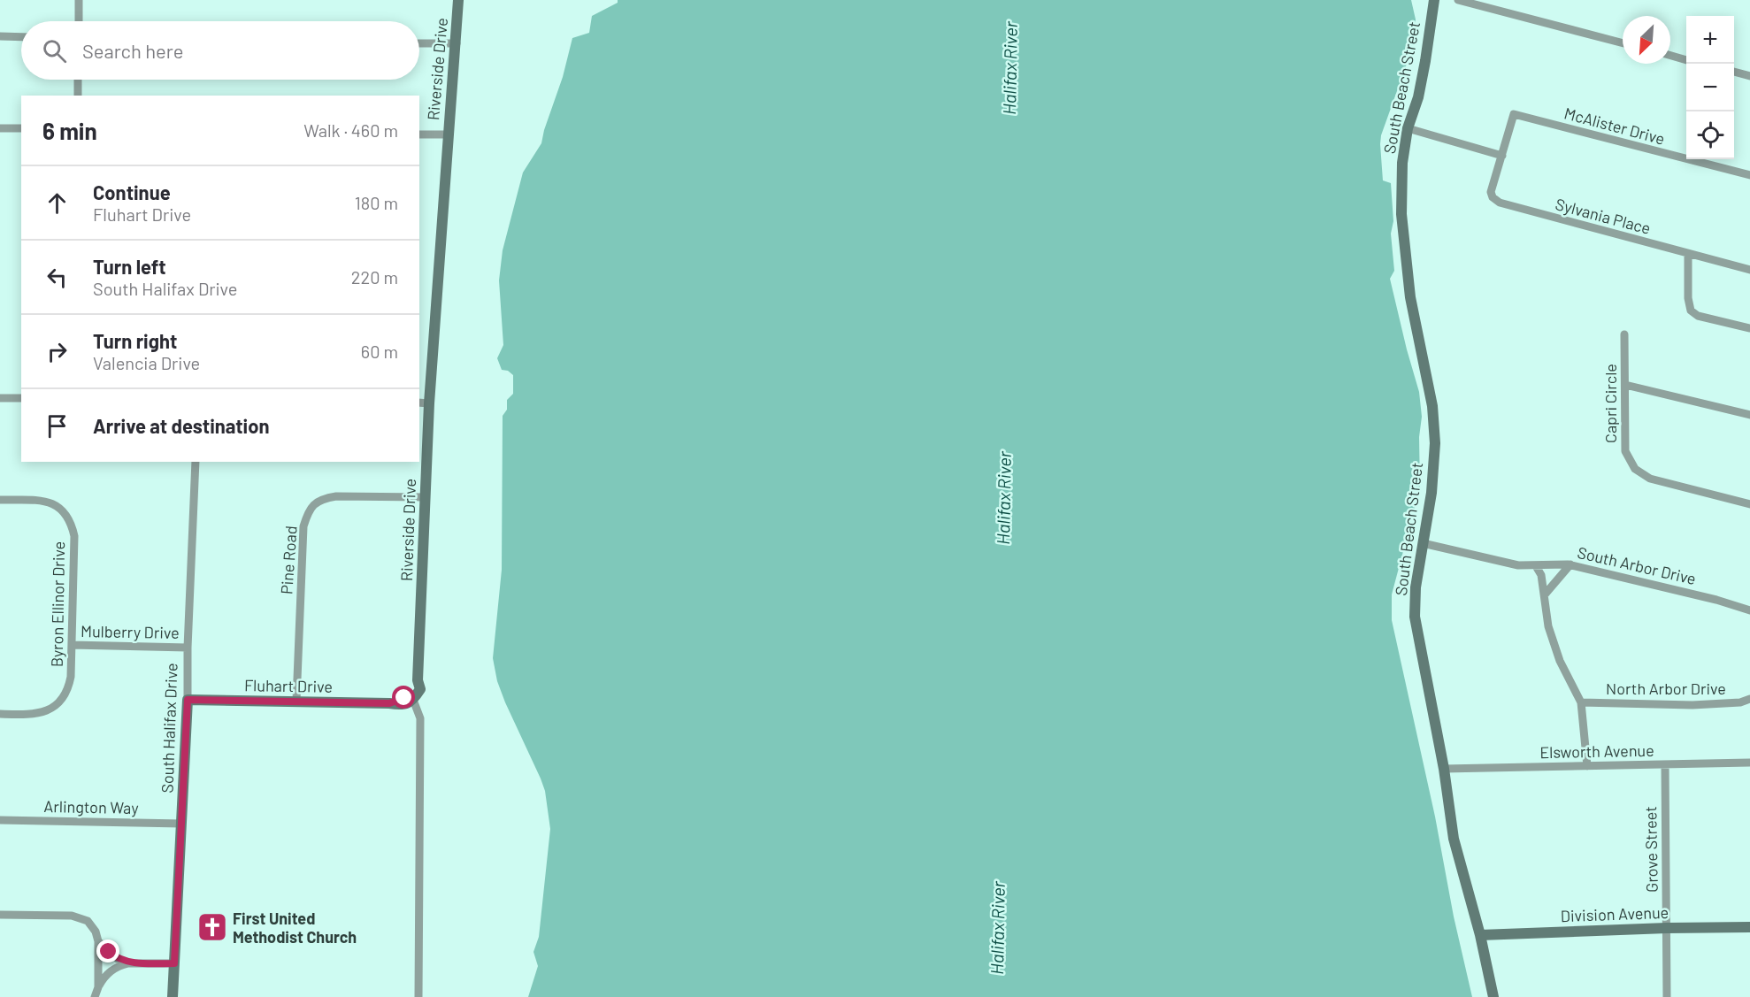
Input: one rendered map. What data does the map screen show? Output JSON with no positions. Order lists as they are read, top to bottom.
{
  "streets": {
    "street": [
      "Riverside Drive",
      "South Beach Street",
      "McAlister Drive",
      "Sylvania Place",
      "Capri Circle",
      "Pine Road",
      "South Arbor Drive",
      "Byron Ellinor Drive",
      "Mulberry Drive",
      "Fluhart Drive",
      "North Arbor Drive",
      "South Halifax Drive",
      "Elsworth Avenue",
      "Arlington Way",
      "Grove Street",
      "Division Avenue"
    ]
  },
  "crossings": [
    ["Riverside Drive", "Pine Road"],
    ["Riverside Drive", "Fluhart Drive"],
    ["South Beach Street", "South Arbor Drive"],
    ["South Beach Street", "Elsworth Avenue"],
    ["South Beach Street", "Division Avenue"],
    ["McAlister Drive", "Sylvania Place"],
    ["Pine Road", "Fluhart Drive"],
    ["Byron Ellinor Drive", "Mulberry Drive"],
    ["Mulberry Drive", "South Halifax Drive"],
    ["Fluhart Drive", "South Halifax Drive"],
    ["South Halifax Drive", "Arlington Way"],
    ["Elsworth Avenue", "Grove Street"],
    ["Grove Street", "Division Avenue"]
  ],
  "water": ["Halifax River"],
  "places": {
    "church": ["First United Methodist Church"]
  },
  "north": "bottom left",
  "page": {
    "map_buttons": ["+", "−"],
    "search": "Search here",
    "heading": ["6 min", "Walk · 460 m"],
    "list": [
      ["Continue", "Fluhart Drive", "180 m"],
      ["Turn left", "South Halifax Drive", "220 m"],
      ["Turn right", "Valencia Drive", "60 m"],
      "Arrive at destination"
    ]
  }
}
